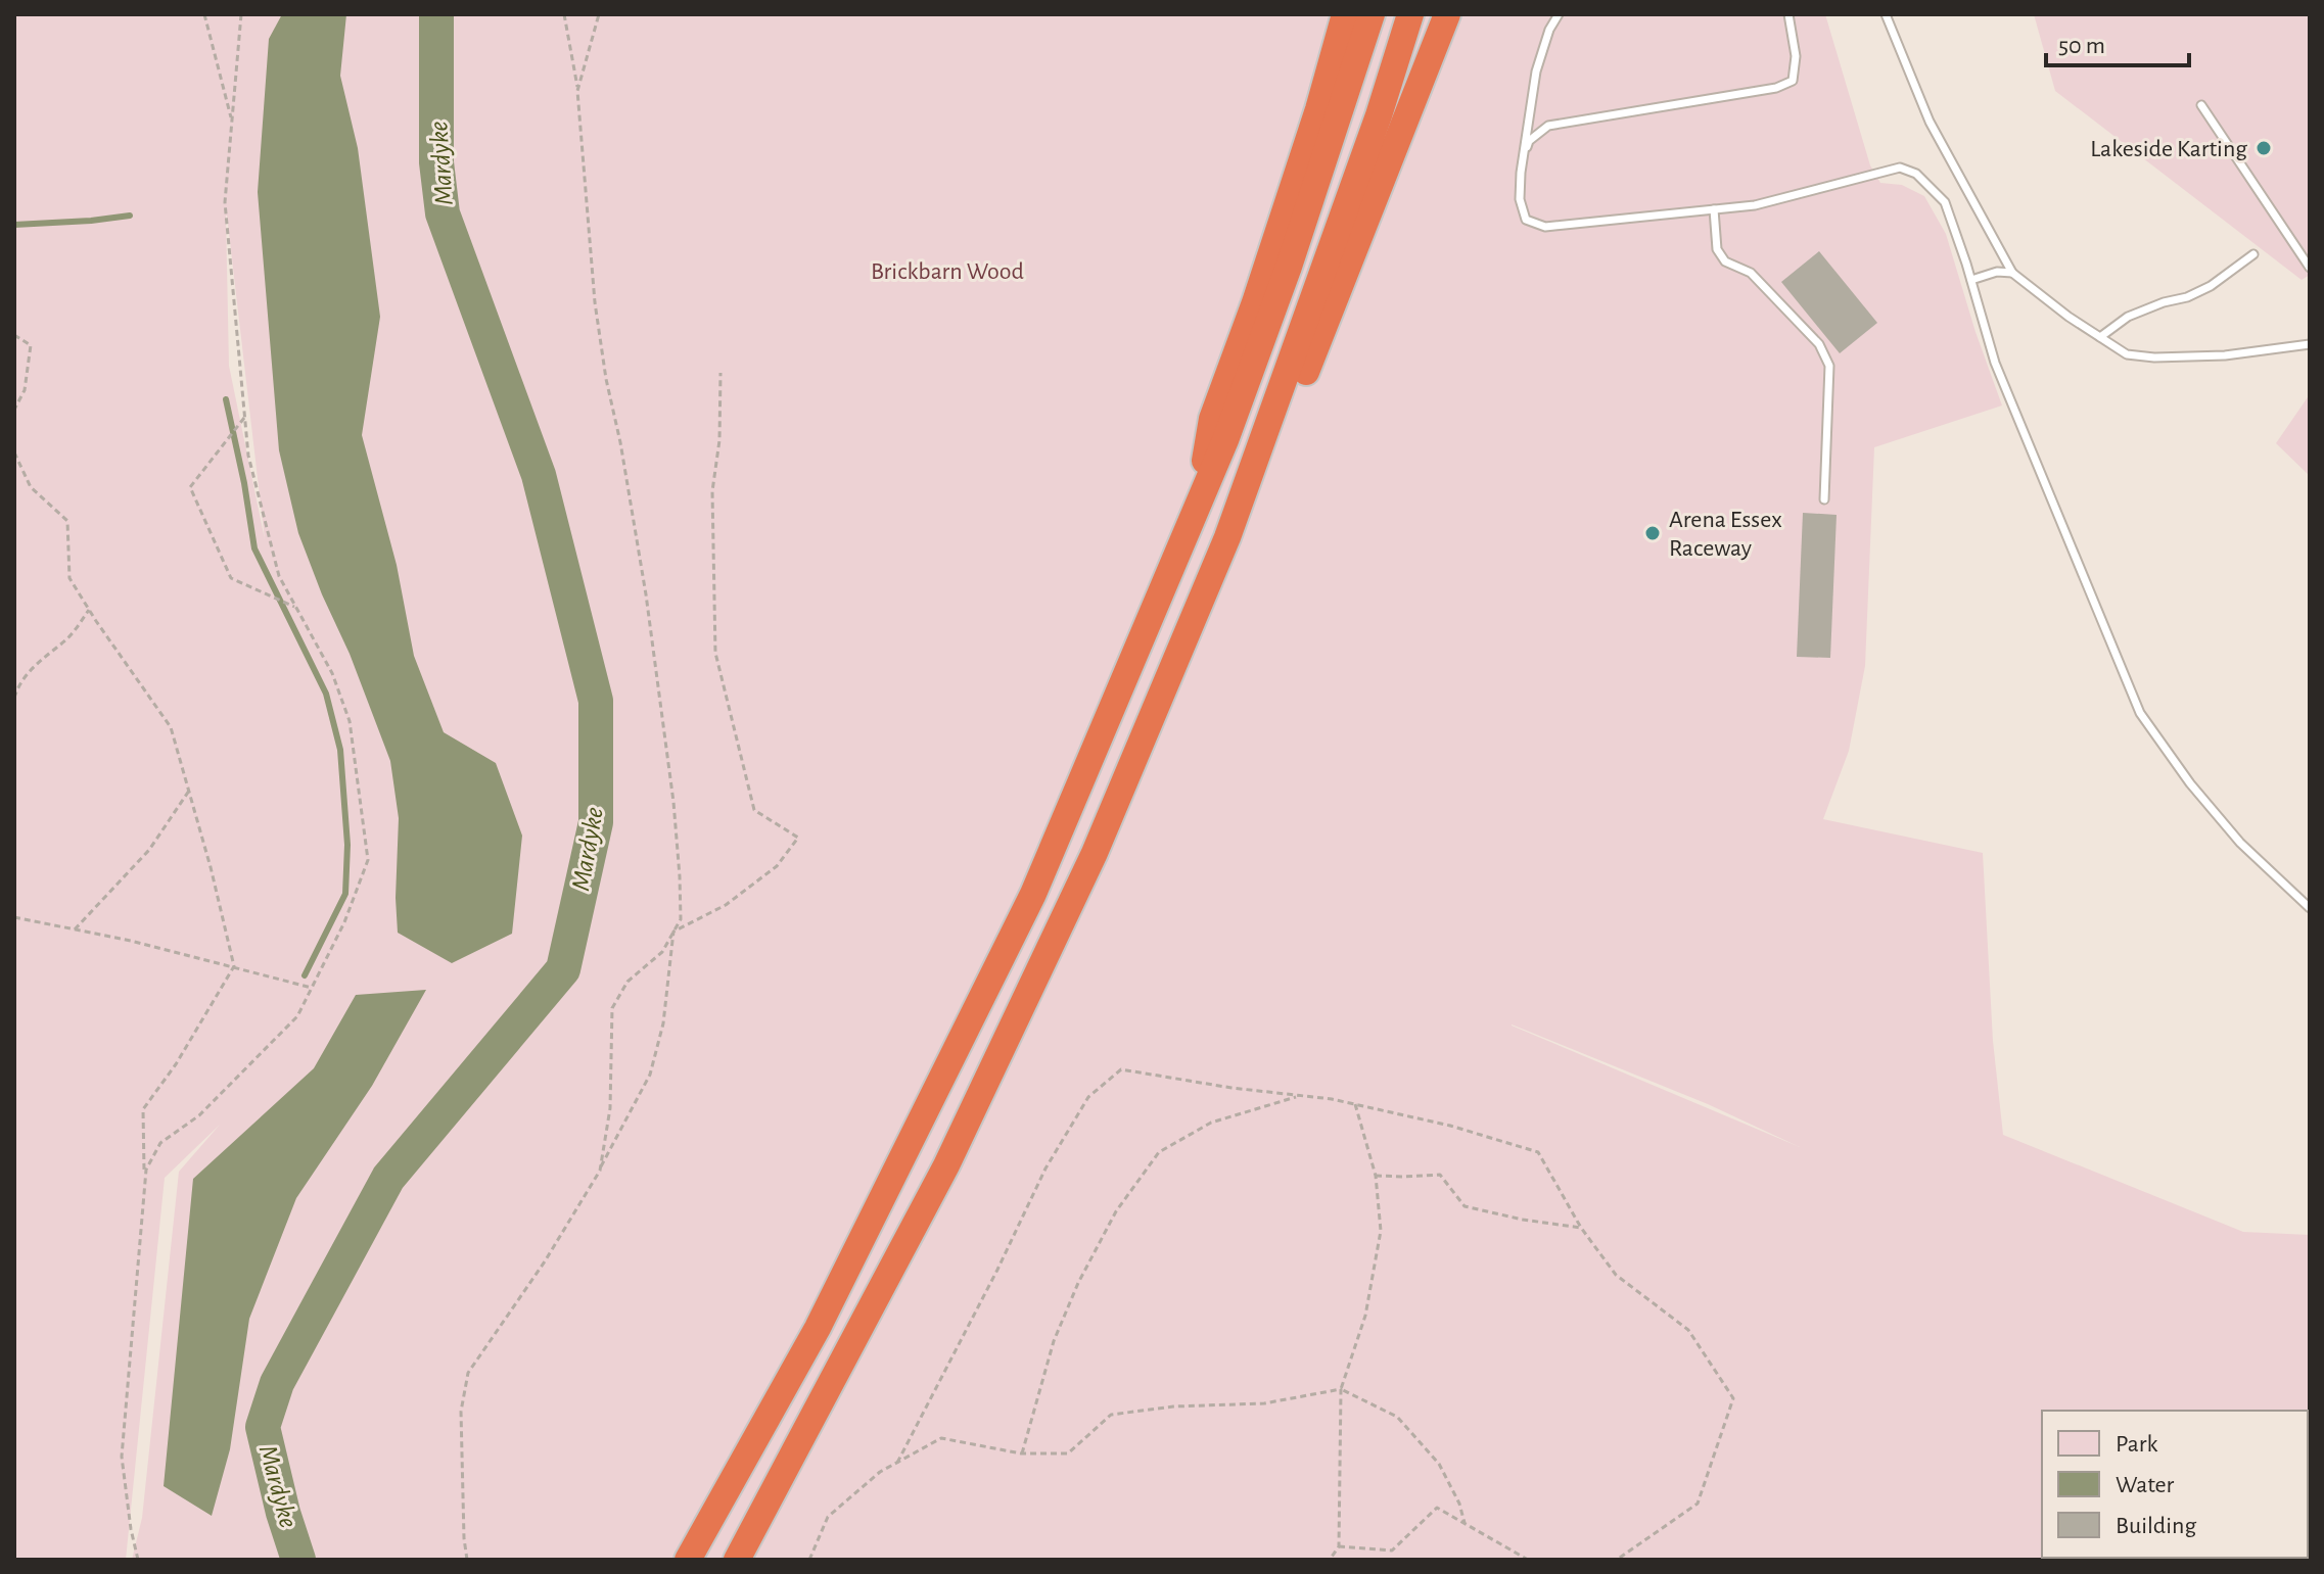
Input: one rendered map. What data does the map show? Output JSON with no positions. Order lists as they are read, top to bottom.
{
  "water": ["Mardyke"],
  "parks": ["Brickbarn Wood"],
  "places": ["Lakeside Karting", "Arena Essex Raceway"],
  "legend": ["Park", "Water", "Building"],
  "scale_bar": "50 m"
}
